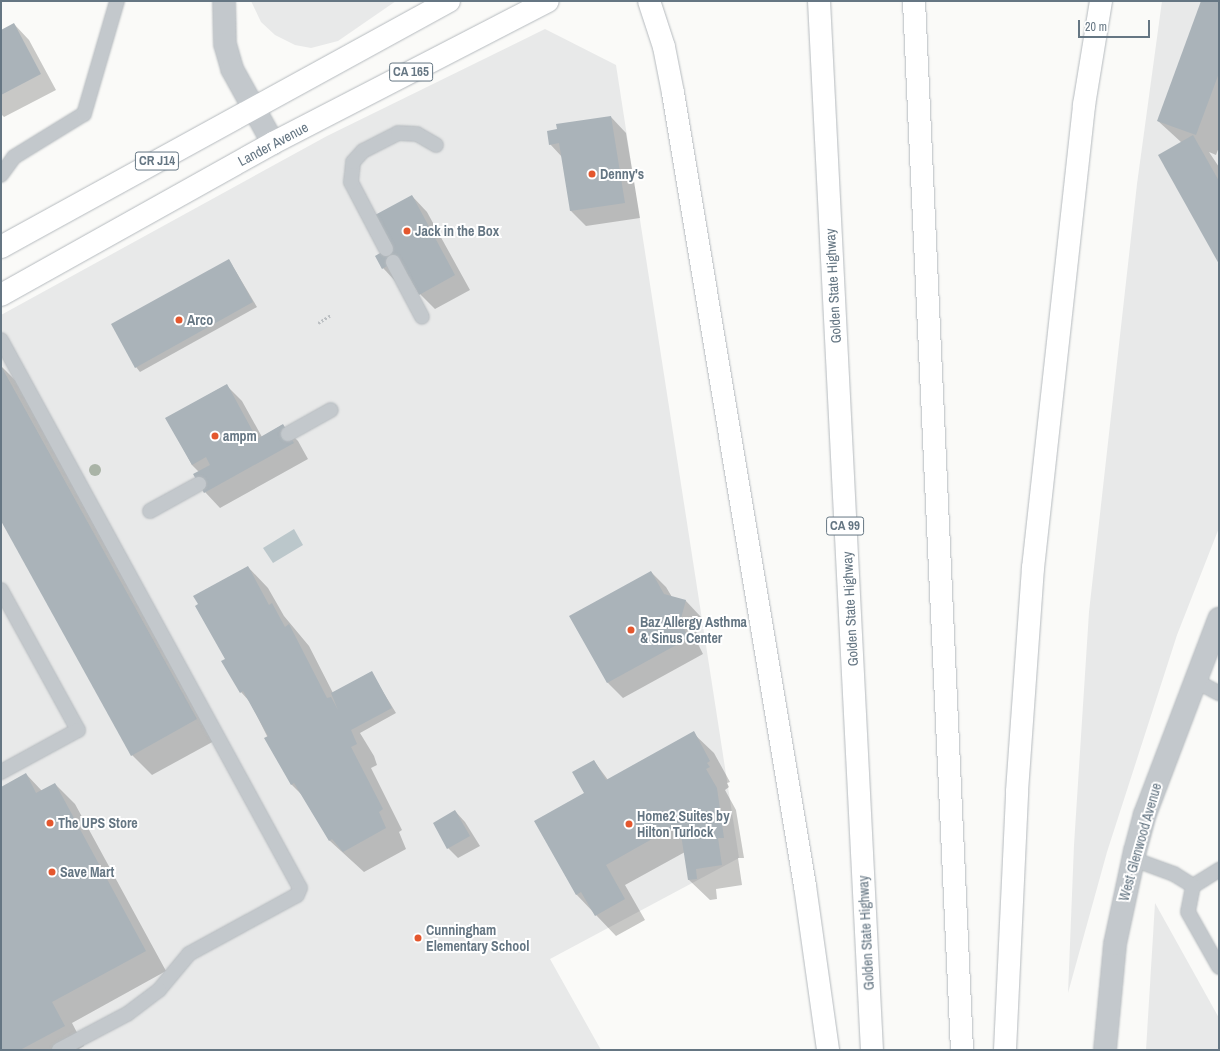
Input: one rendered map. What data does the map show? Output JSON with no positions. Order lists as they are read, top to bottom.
{
  "streets": {
    "main road": [
      "CA 165",
      "Lander Avenue",
      "CR J14",
      "Golden State Highway",
      "CA 99"
    ],
    "street": ["West Glenwood Avenue"]
  },
  "places": [
    "Denny's",
    "Jack in the Box",
    "Arco",
    "ampm",
    "Baz Allergy Asthma & Sinus Center",
    "The UPS Store",
    "Home2 Suites by Hilton Turlock",
    "Save Mart",
    "Cunningham Elementary School"
  ],
  "scale_bar": "20 m"
}
